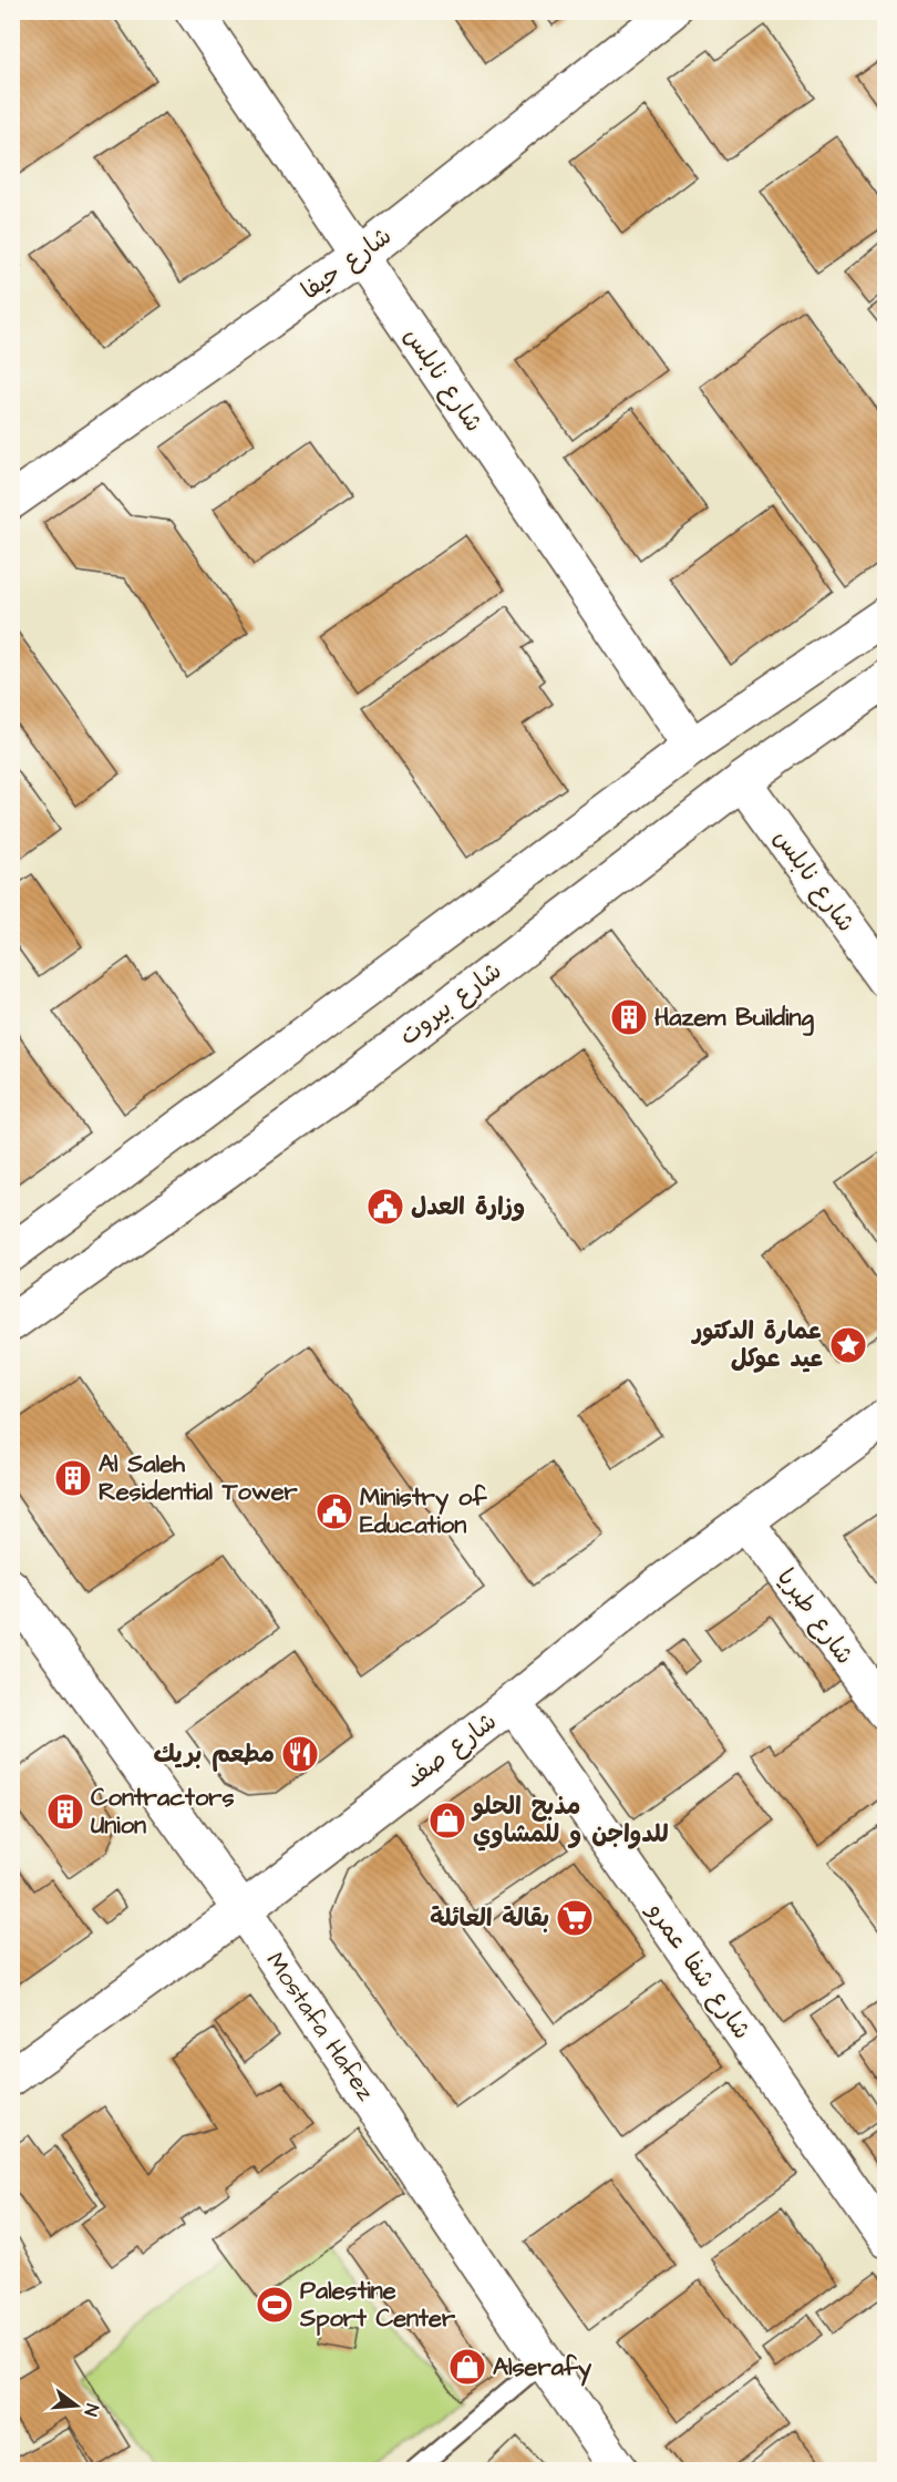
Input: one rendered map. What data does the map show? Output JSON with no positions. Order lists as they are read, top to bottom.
{
  "streets": {
    "street": [
      "شارع حيفا",
      "شارع نابلس",
      "شارع بيروت",
      "شارع طبريا",
      "شارع صفد",
      "شارع شفا عمرو",
      "Mostafa Hafez"
    ]
  },
  "crossings": [
    ["شارع حيفا", "شارع نابلس"],
    ["شارع نابلس", "شارع بيروت"],
    ["شارع طبريا", "شارع صفد"],
    ["شارع صفد", "شارع شفا عمرو"],
    ["شارع صفد", "Mostafa Hafez"]
  ],
  "places": {
    "building": ["Hazem Building", "Al Saleh Residential Tower", "Contractors Union"],
    "public building": ["وزارة العدل", "Ministry of Education"],
    "place": ["عمارة الدكتور عيد عوكل"],
    "restaurant": ["مطعم بريك"],
    "shop": ["مذبح الحلو للدواجن و للمشاوي", "Alserafy"],
    "supermarket": ["بقالة العائلة"],
    "sports": ["Palestine Sport Center"]
  },
  "north": "right"
}
